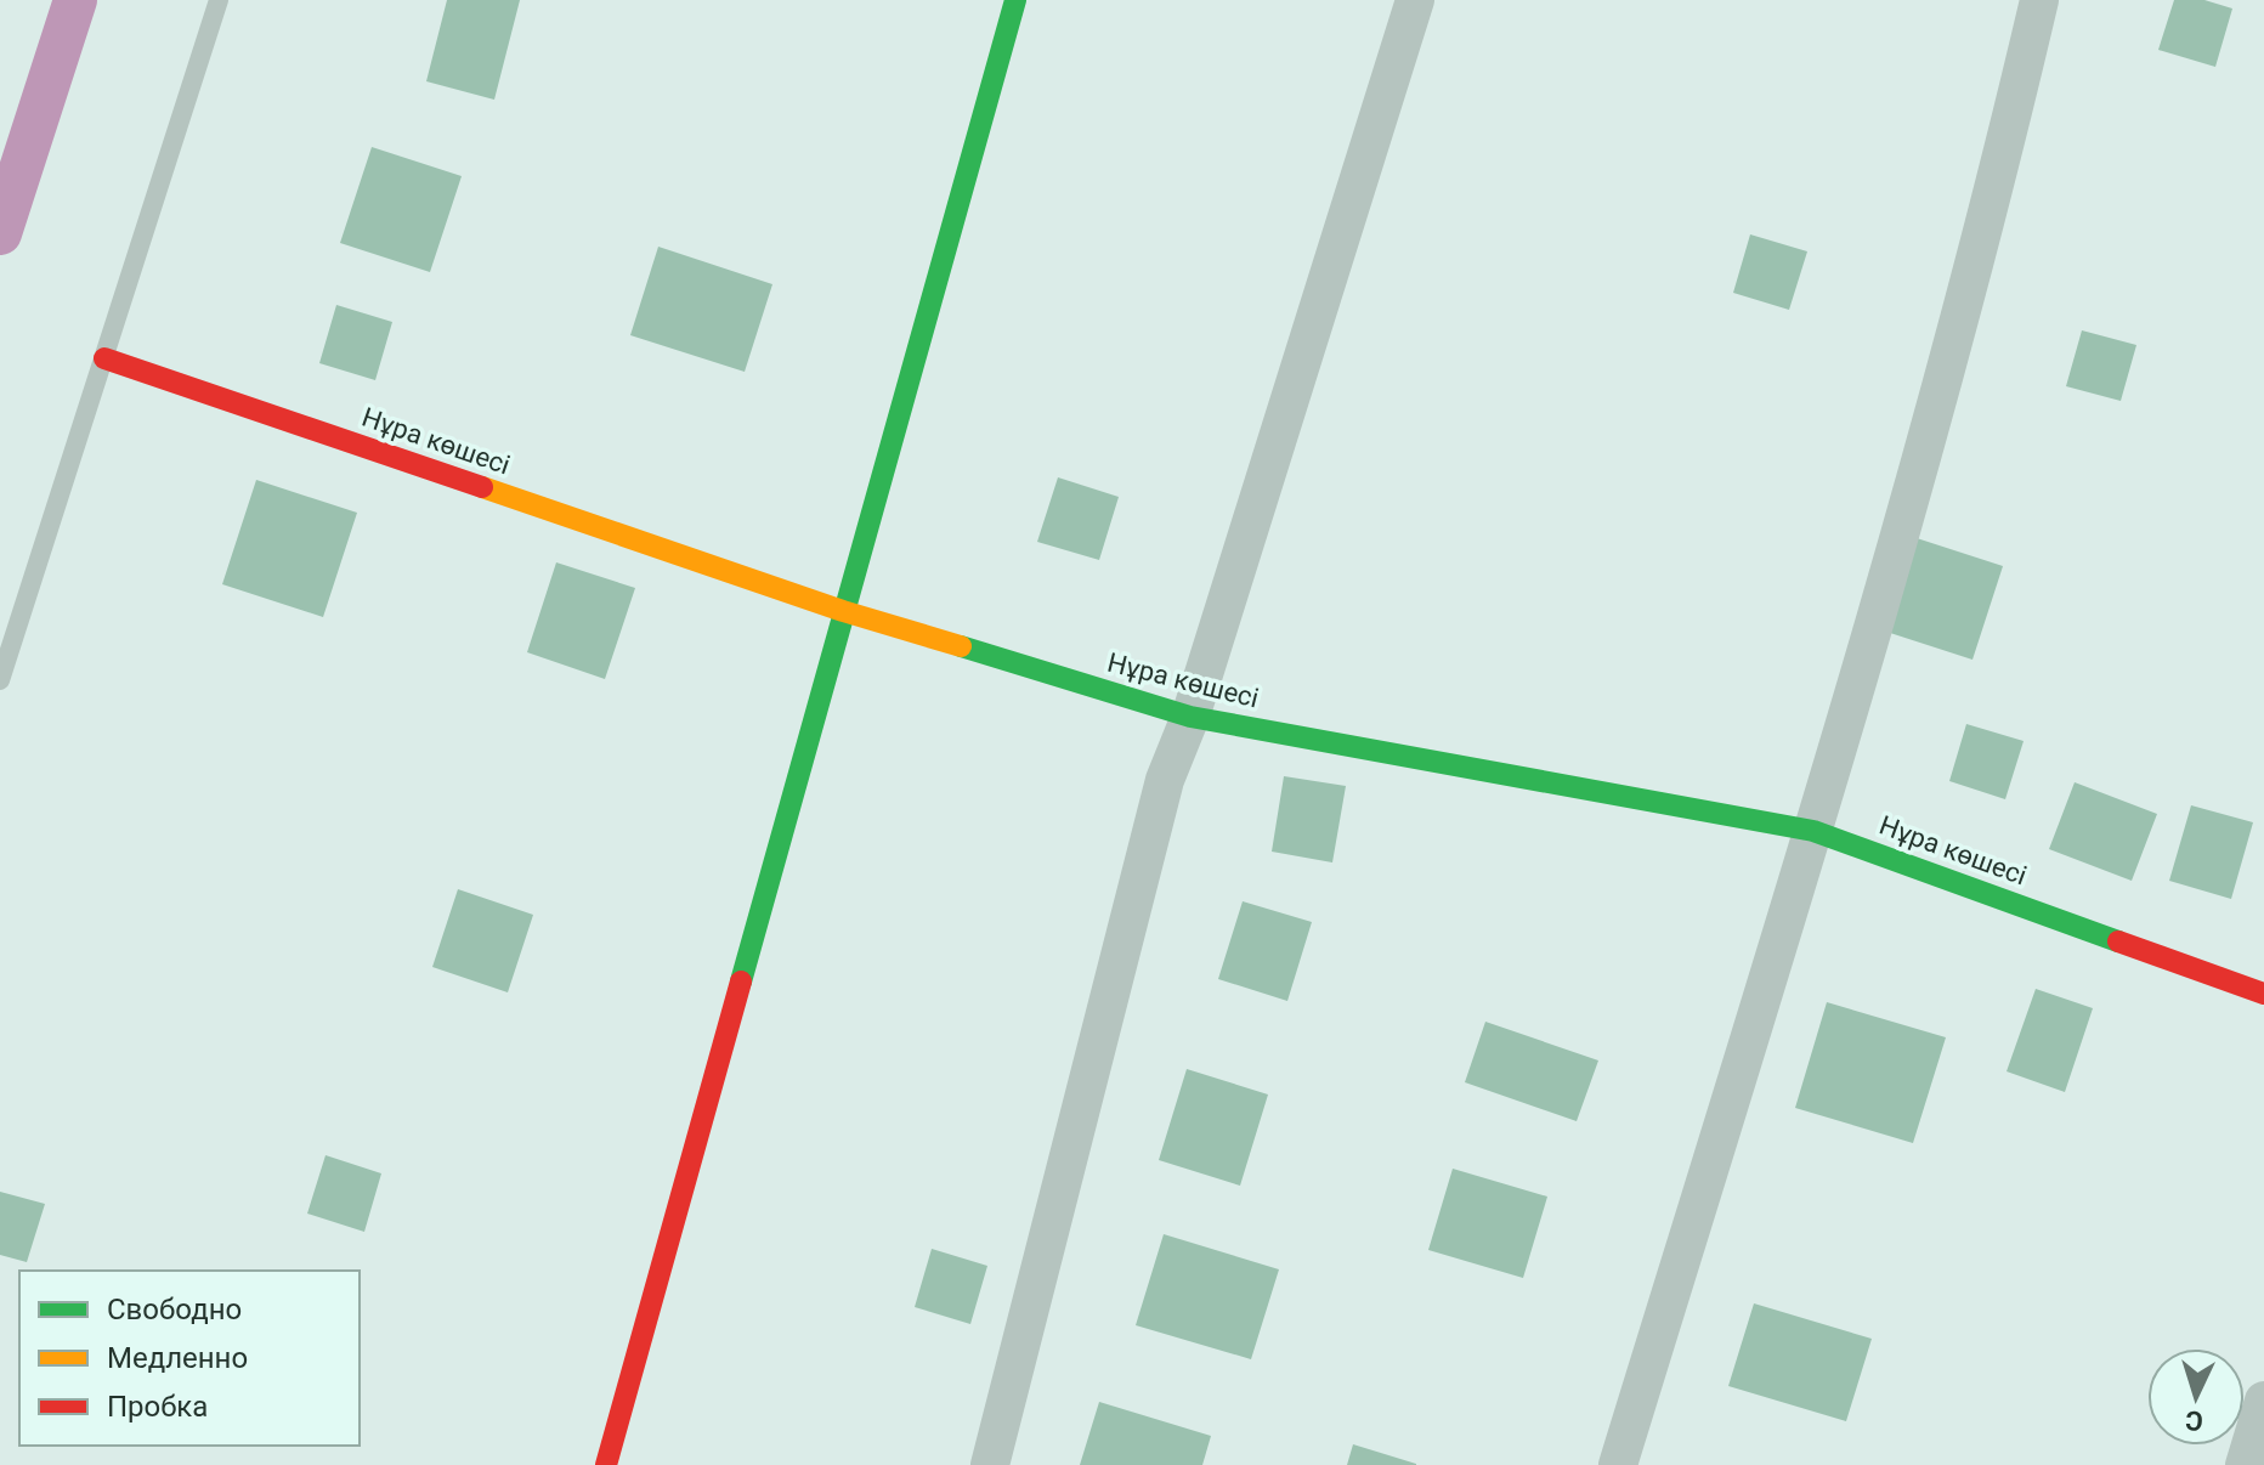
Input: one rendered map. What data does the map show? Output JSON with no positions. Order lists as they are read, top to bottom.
{
  "streets": {
    "street": ["Нұра көшесі"]
  },
  "legend": ["Свободно", "Медленно", "Пробка"],
  "north": "bottom"
}
